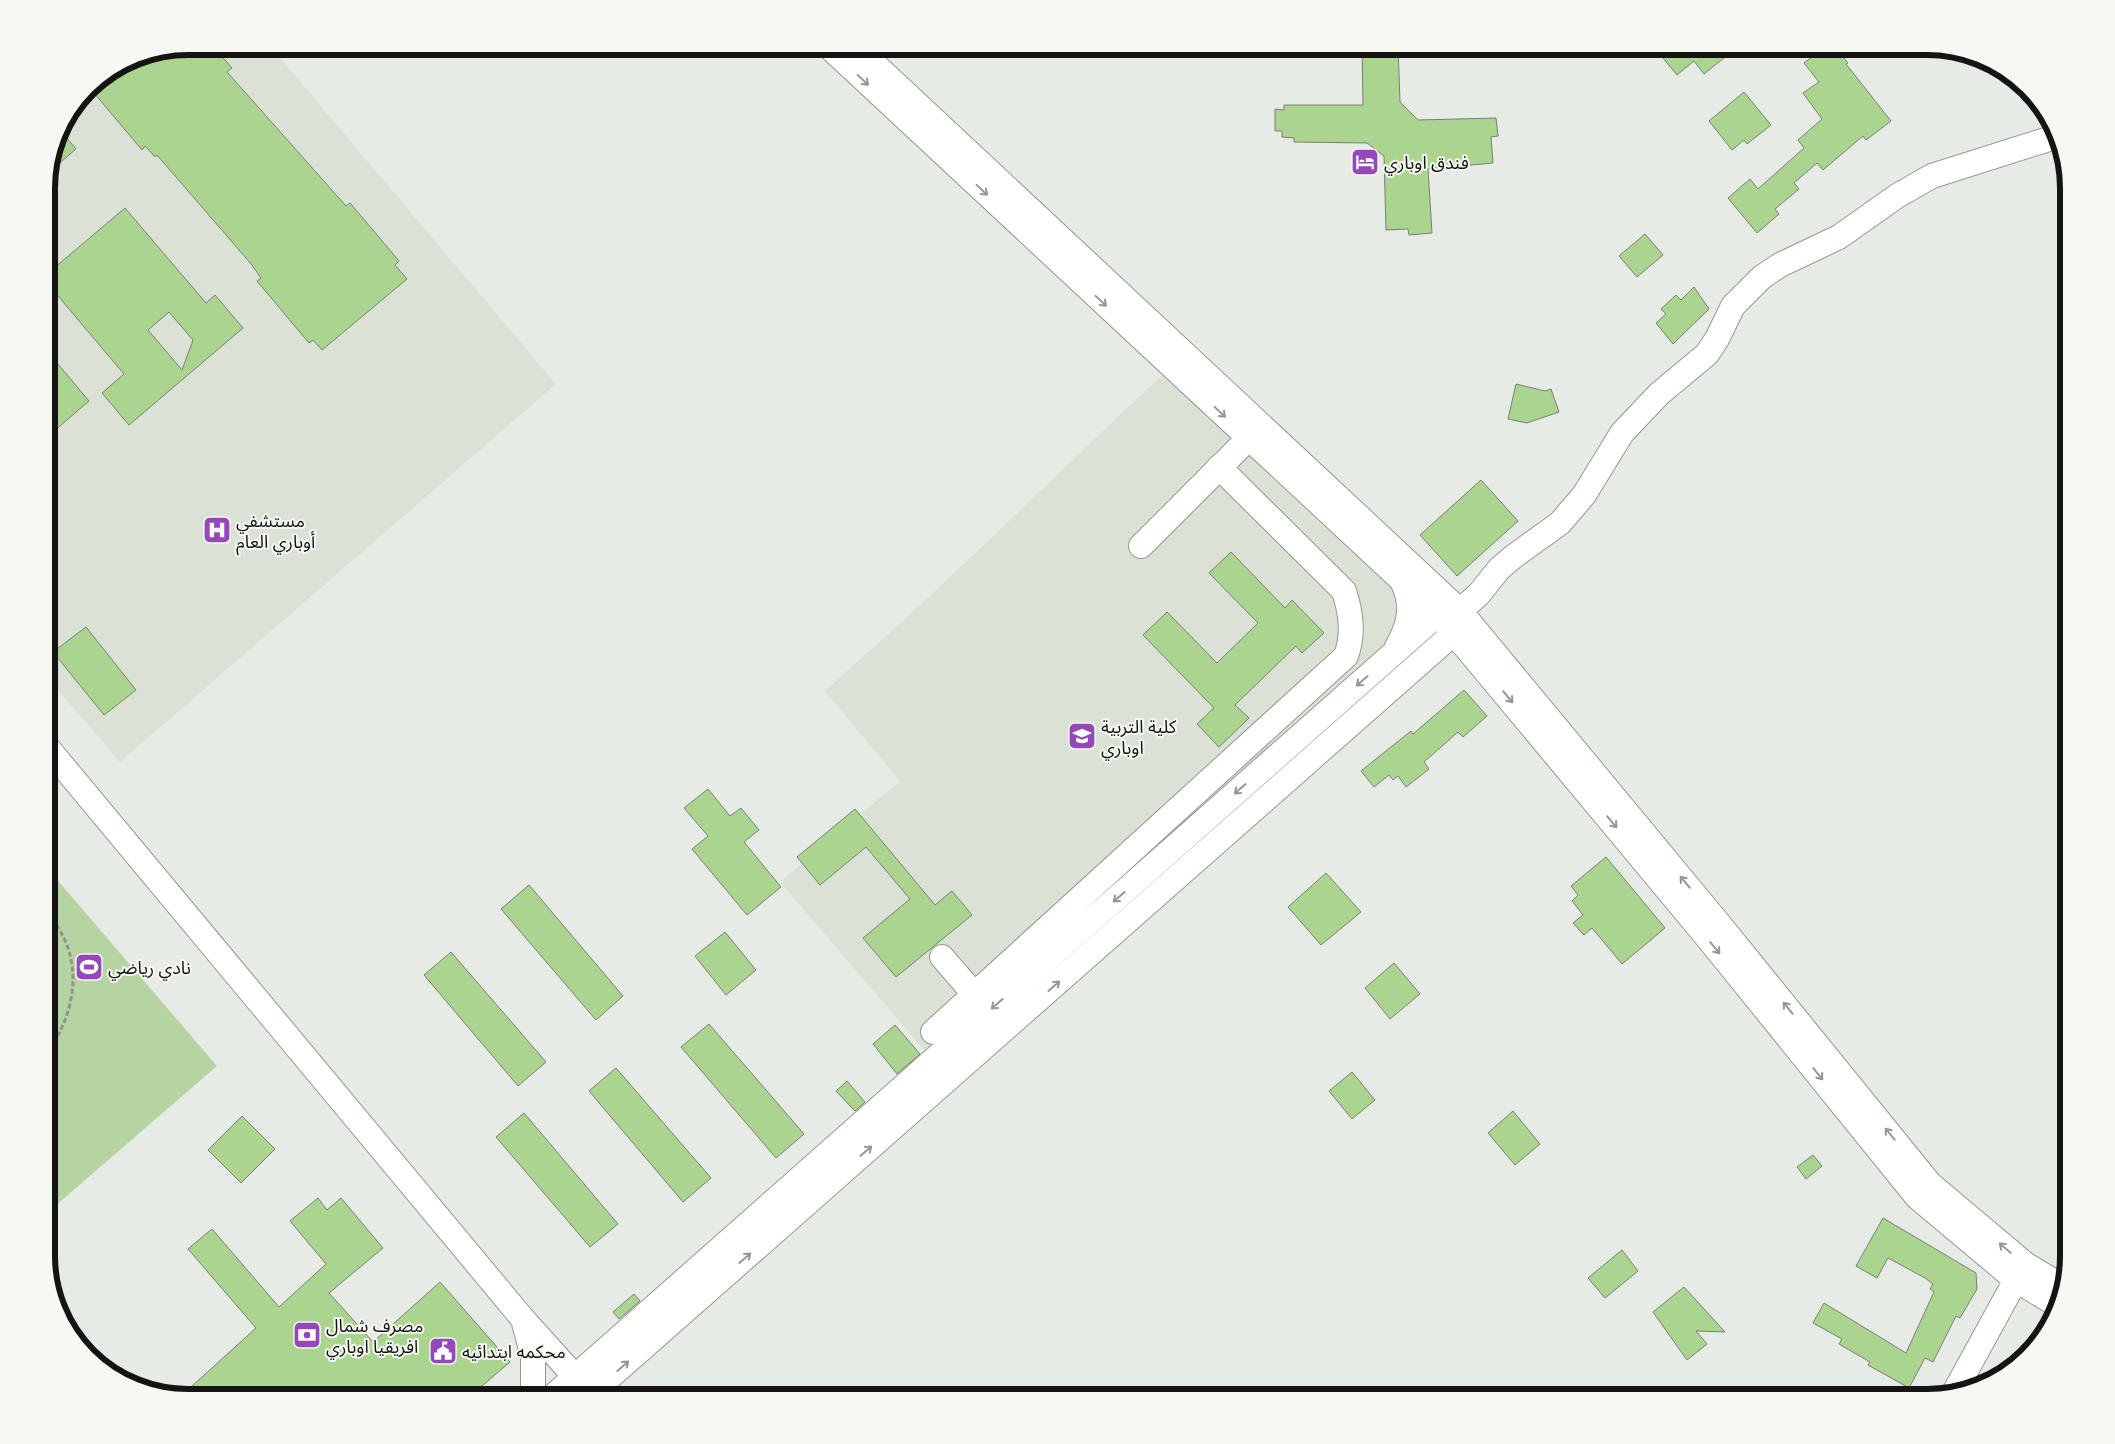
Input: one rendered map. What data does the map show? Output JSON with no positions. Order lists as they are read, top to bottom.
{
  "places": {
    "hotel": ["فندق اوباري"],
    "hospital": ["مستشفي أوباري العام"],
    "school or university": ["كلية التربية اوباري"],
    "sports": ["نادي رياضي"],
    "bank": ["مصرف شمال افريقيا اوباري"],
    "public building": ["محكمه ابتدائيه"]
  }
}
